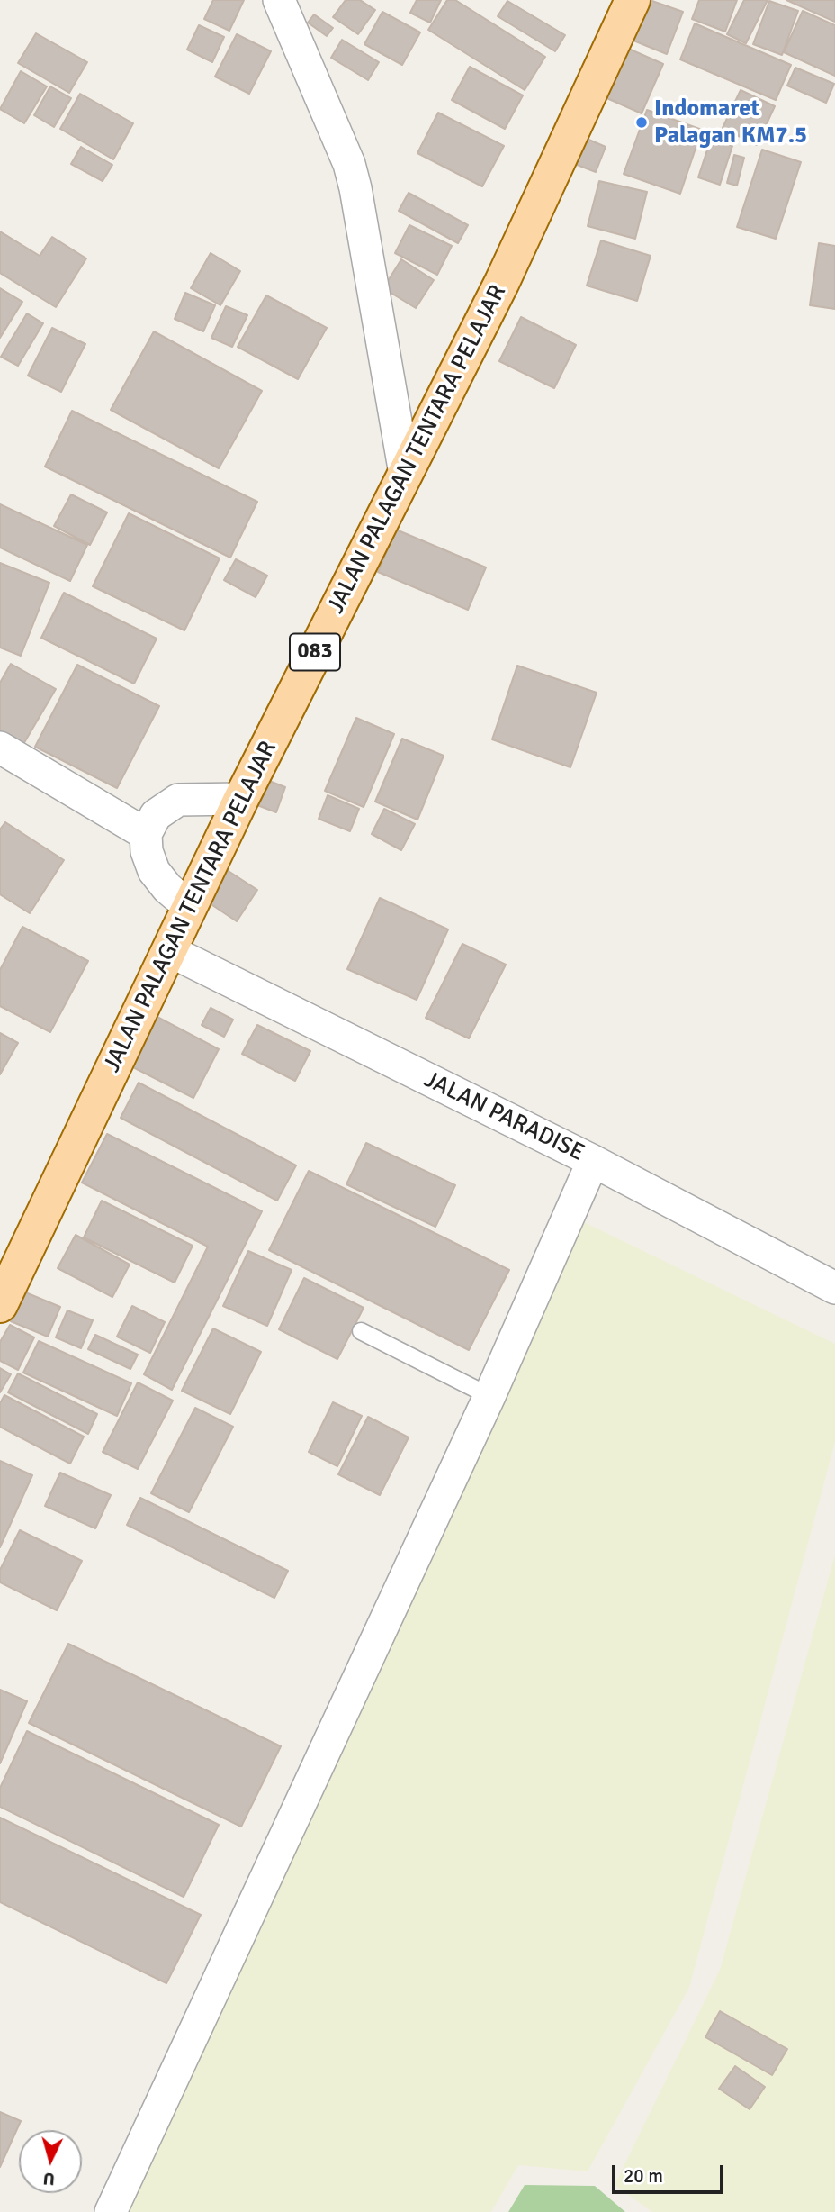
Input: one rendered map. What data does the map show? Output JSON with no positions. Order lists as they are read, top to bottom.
{
  "streets": {
    "main road": ["JALAN PALAGAN TENTARA PELAJAR", "083"],
    "street": ["JALAN PARADISE"]
  },
  "crossings": [
    ["JALAN PALAGAN TENTARA PELAJAR", "JALAN PARADISE"]
  ],
  "places": ["Indomaret Palagan KM7.5"],
  "scale_bar": "20 m",
  "north": "bottom"
}
